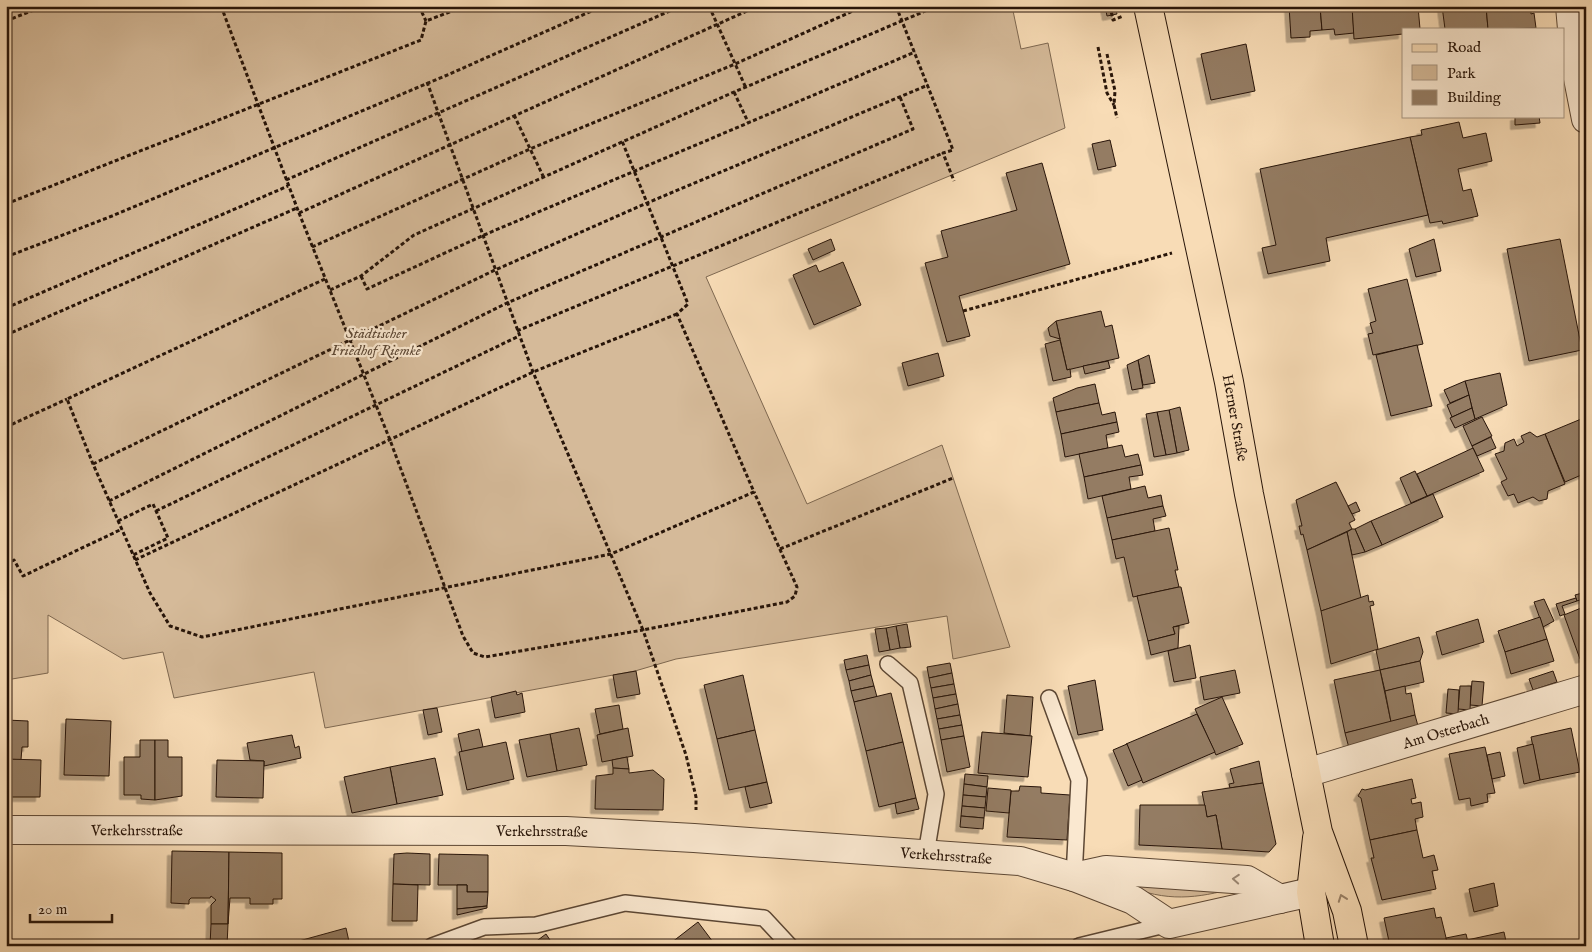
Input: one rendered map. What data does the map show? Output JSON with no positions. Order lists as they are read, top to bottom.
{
  "streets": {
    "main road": ["Herner Straße"],
    "street": ["Am Osterbach", "Verkehrsstraße"]
  },
  "crossings": [
    ["Herner Straße", "Am Osterbach"]
  ],
  "parks": ["Städtischer Friedhof Riemke"],
  "legend": ["Road", "Park", "Building"],
  "scale_bar": "20 m"
}
